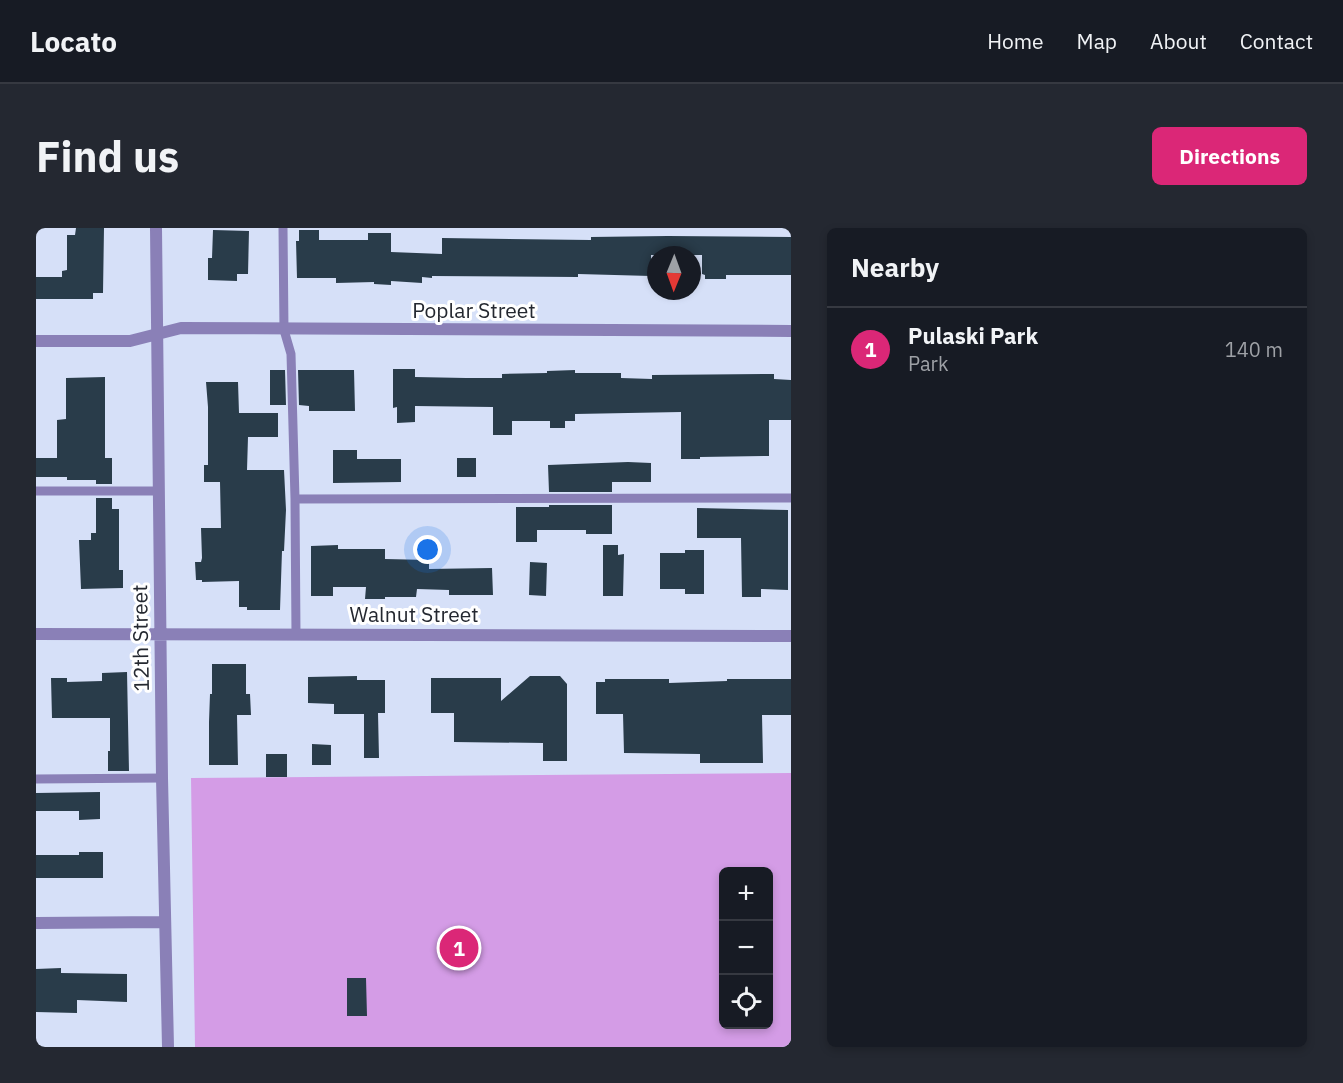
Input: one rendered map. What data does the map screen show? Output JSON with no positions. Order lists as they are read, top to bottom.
{
  "streets": {
    "street": ["Poplar Street", "Walnut Street", "12th Street"]
  },
  "crossings": [
    ["Poplar Street", "12th Street"],
    ["Walnut Street", "12th Street"]
  ],
  "north": "bottom",
  "page": {
    "header": "Locato",
    "nav": [
      "Home",
      "Map",
      "About",
      "Contact"
    ],
    "buttons": "Directions",
    "title": "Find us",
    "heading": "Nearby",
    "list": [
      {
        "mark": "1",
        "name": "Pulaski Park",
        "note": "Park",
        "value": "140 m"
      }
    ],
    "map_buttons": ["+", "−"],
    "pins": "1"
  }
}
